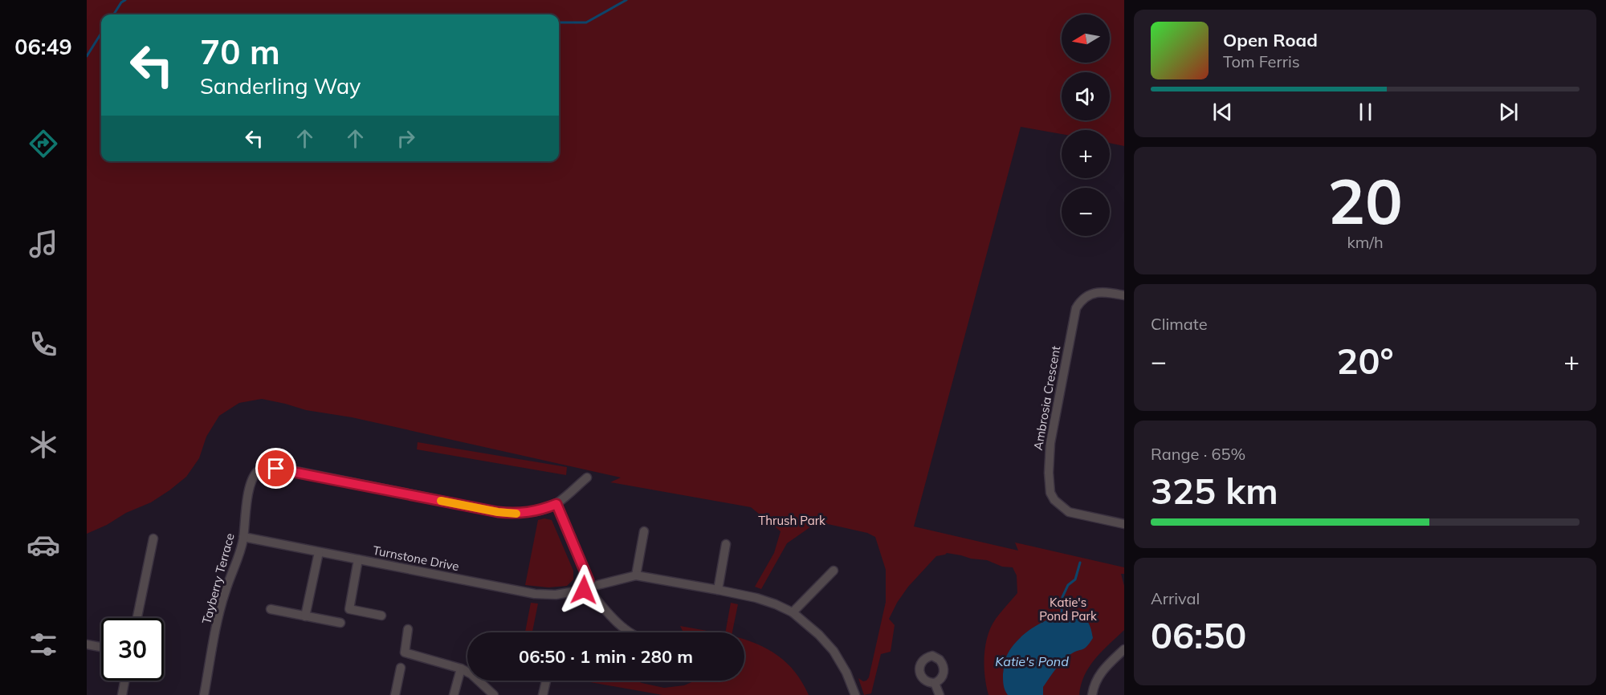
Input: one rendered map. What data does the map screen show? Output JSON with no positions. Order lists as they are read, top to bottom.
{
  "streets": {
    "street": ["Ambrosia Crescent", "Turnstone Drive", "Tayberry Terrace"]
  },
  "crossings": [
    ["Turnstone Drive", "Tayberry Terrace"]
  ],
  "water": ["Katie's Pond"],
  "parks": ["Thrush Park", "Katie's Pond Park"],
  "north": "left",
  "page": {
    "tabs": "06:49",
    "map_buttons": ["+", "−"],
    "turn": ["70 m", "Sanderling Way"],
    "song": ["Open Road", "Tom Ferris"],
    "tile": [
      ["20", "km/h"],
      "Climate",
      ["Range · 65%", "325 km"],
      ["Arrival", "06:50"]
    ],
    "heat": ["−", "20°", "+"],
    "limit": "30",
    "trip": "06:50 · 1 min · 280 m"
  }
}
